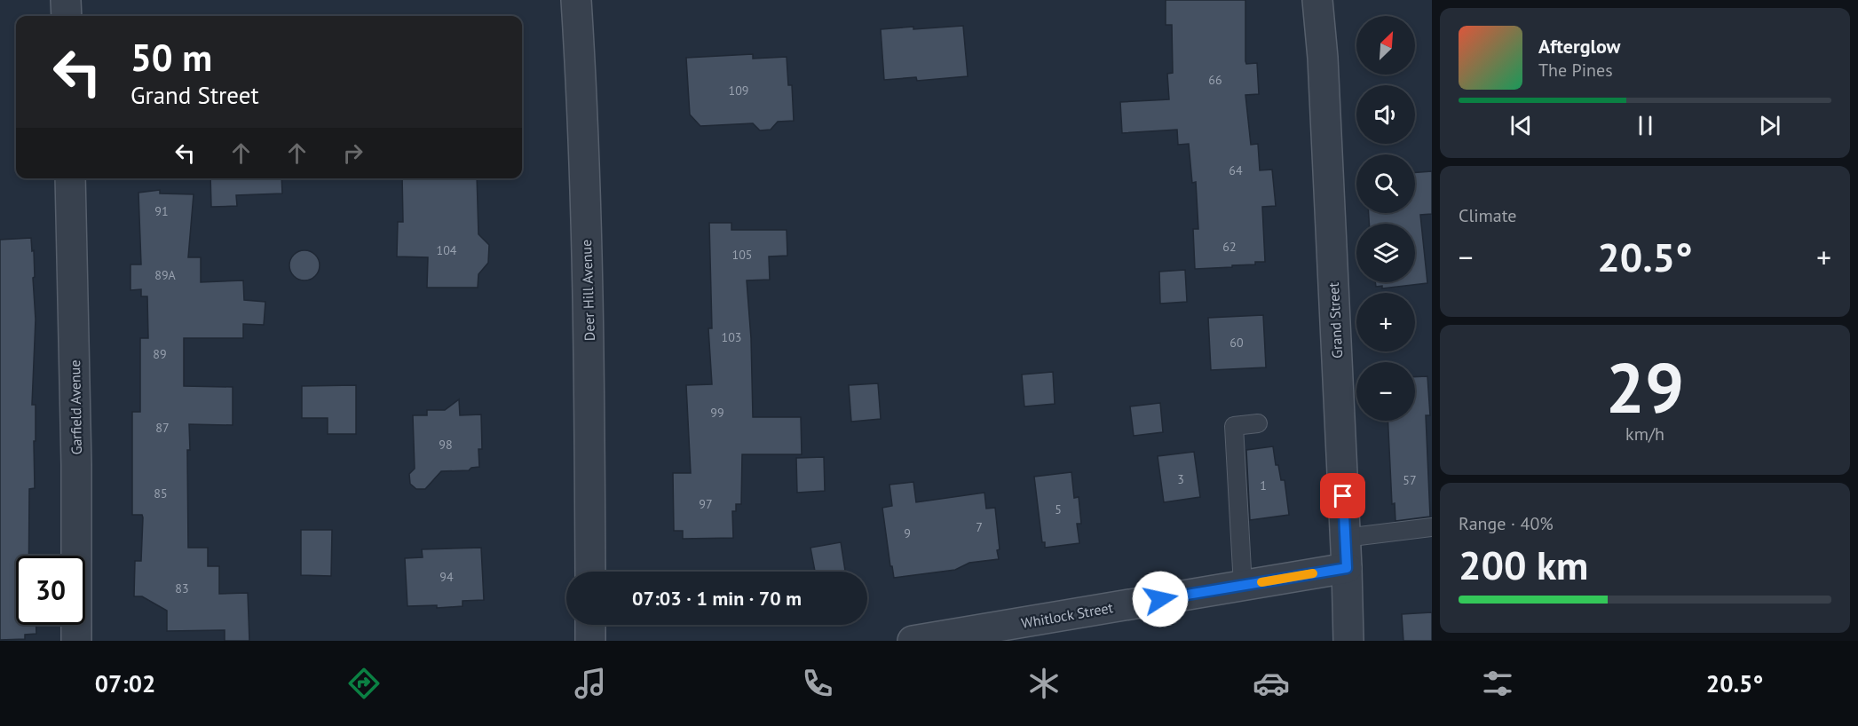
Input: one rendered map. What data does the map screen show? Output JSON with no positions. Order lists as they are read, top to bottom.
{
  "streets": {
    "street": [
      "Deer Hill Avenue",
      "Grand Street",
      "Garfield Avenue",
      "Whitlock Street"
    ]
  },
  "crossings": [
    ["Grand Street", "Whitlock Street"]
  ],
  "house_numbers": [
    "66",
    "109",
    "64",
    "91",
    "62",
    "104",
    "105",
    "89A",
    "103",
    "60",
    "89",
    "99",
    "87",
    "98",
    "3",
    "57",
    "1",
    "85",
    "97",
    "5",
    "7",
    "9",
    "94",
    "83"
  ],
  "north": "top right",
  "page": {
    "map_buttons": ["+", "−"],
    "turn": ["50 m", "Grand Street"],
    "song": ["Afterglow", "The Pines"],
    "tile": [
      "Climate",
      ["29", "km/h"],
      ["Range · 40%", "200 km"]
    ],
    "heat": ["−", "20.5°", "+"],
    "limit": "30",
    "trip": "07:03 · 1 min · 70 m",
    "tabs": ["07:02", "20.5°"]
  }
}
